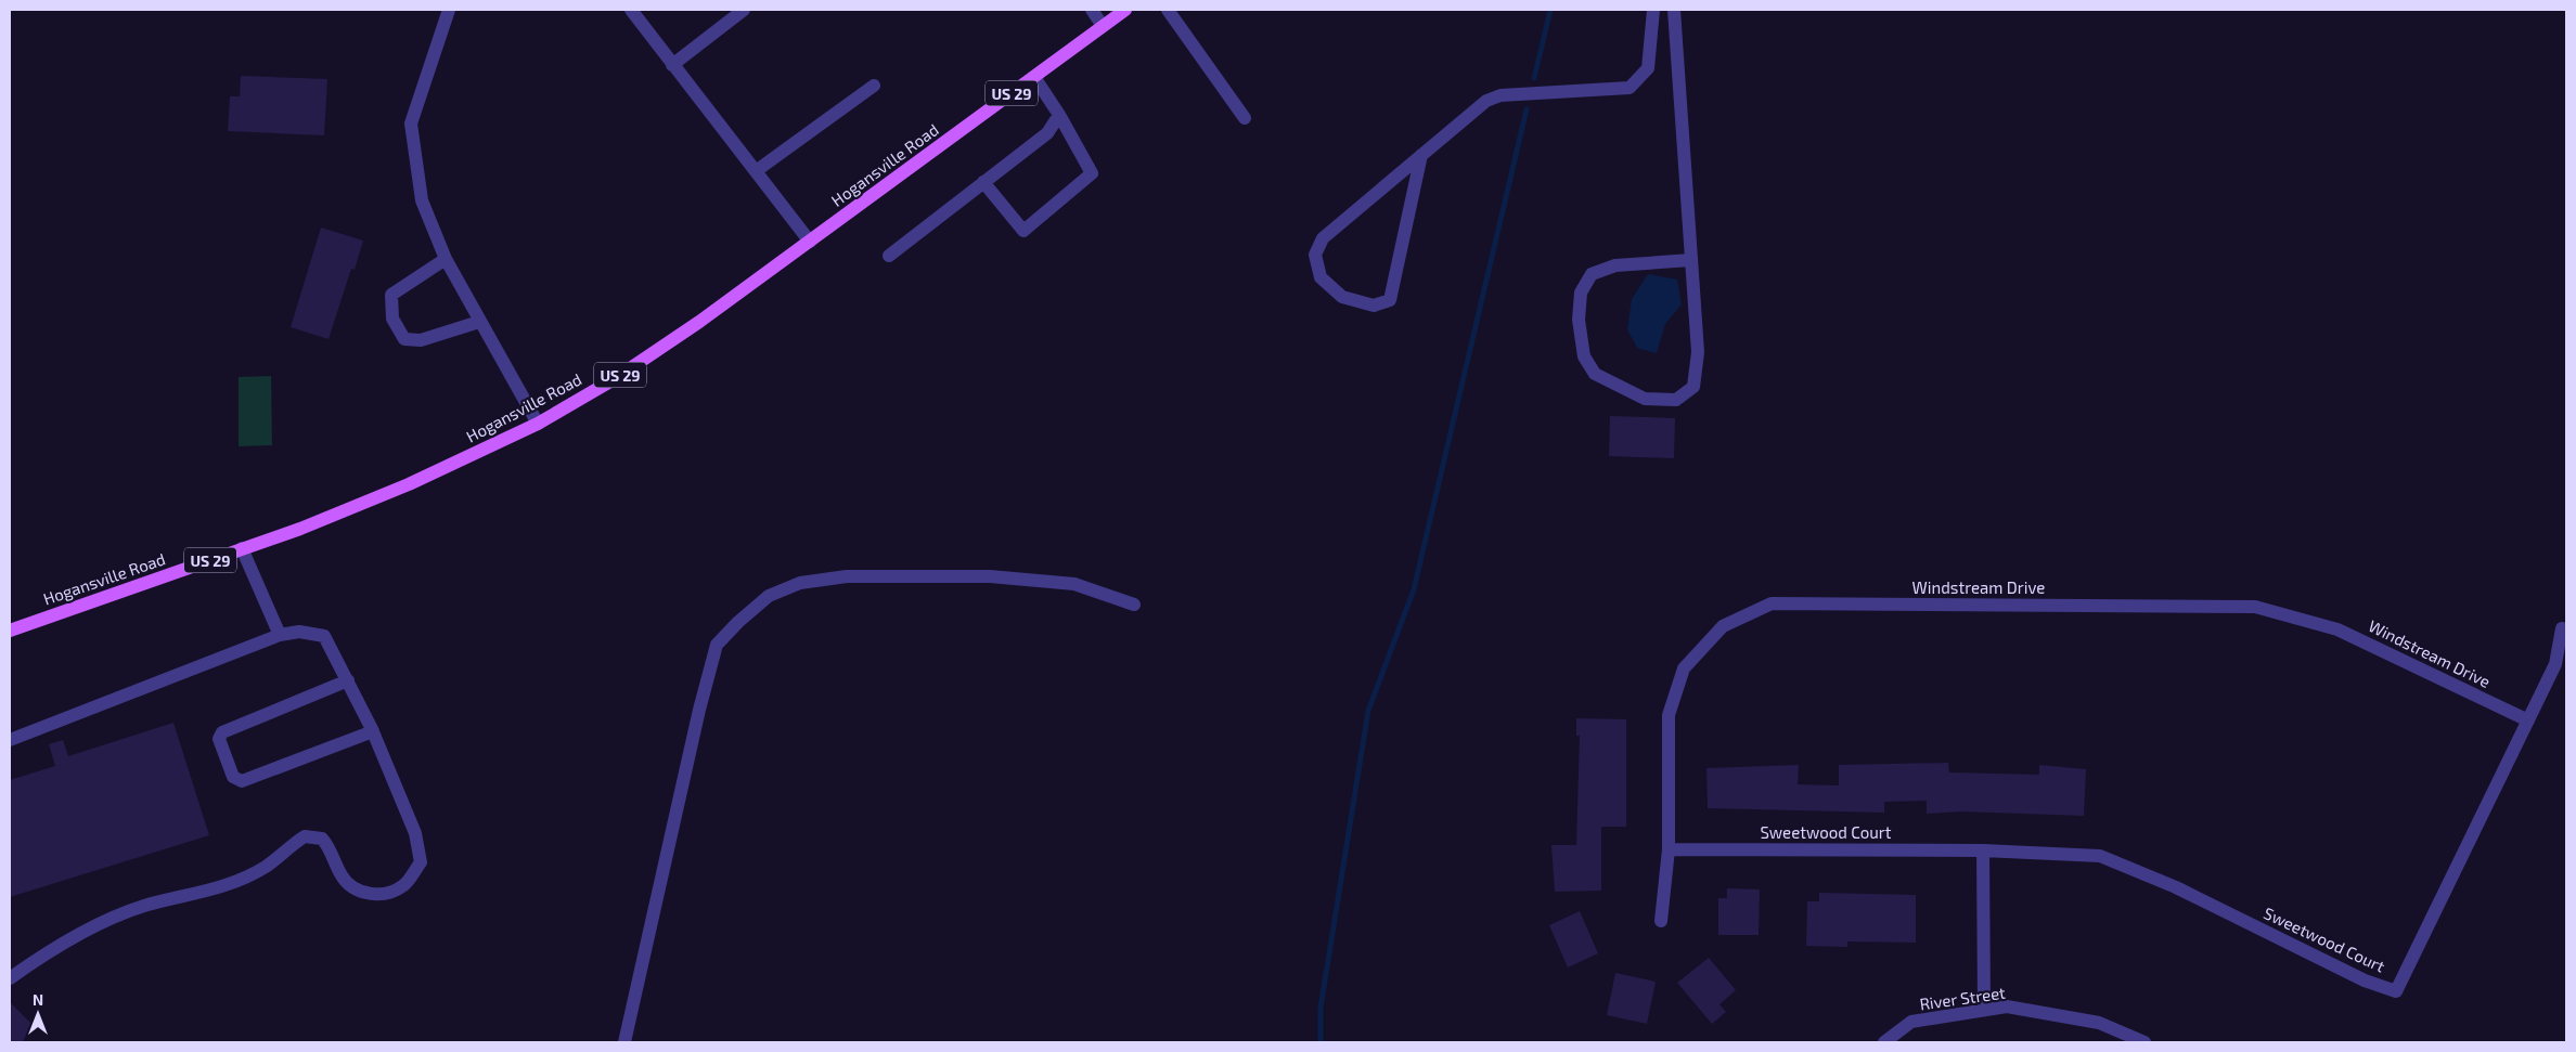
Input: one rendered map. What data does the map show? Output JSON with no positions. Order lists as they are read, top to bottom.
{
  "streets": {
    "main road": ["US 29", "Hogansville Road"],
    "street": ["Windstream Drive", "Sweetwood Court", "River Street"]
  },
  "crossings": [
    ["Windstream Drive", "Sweetwood Court"]
  ],
  "north": "top"
}
